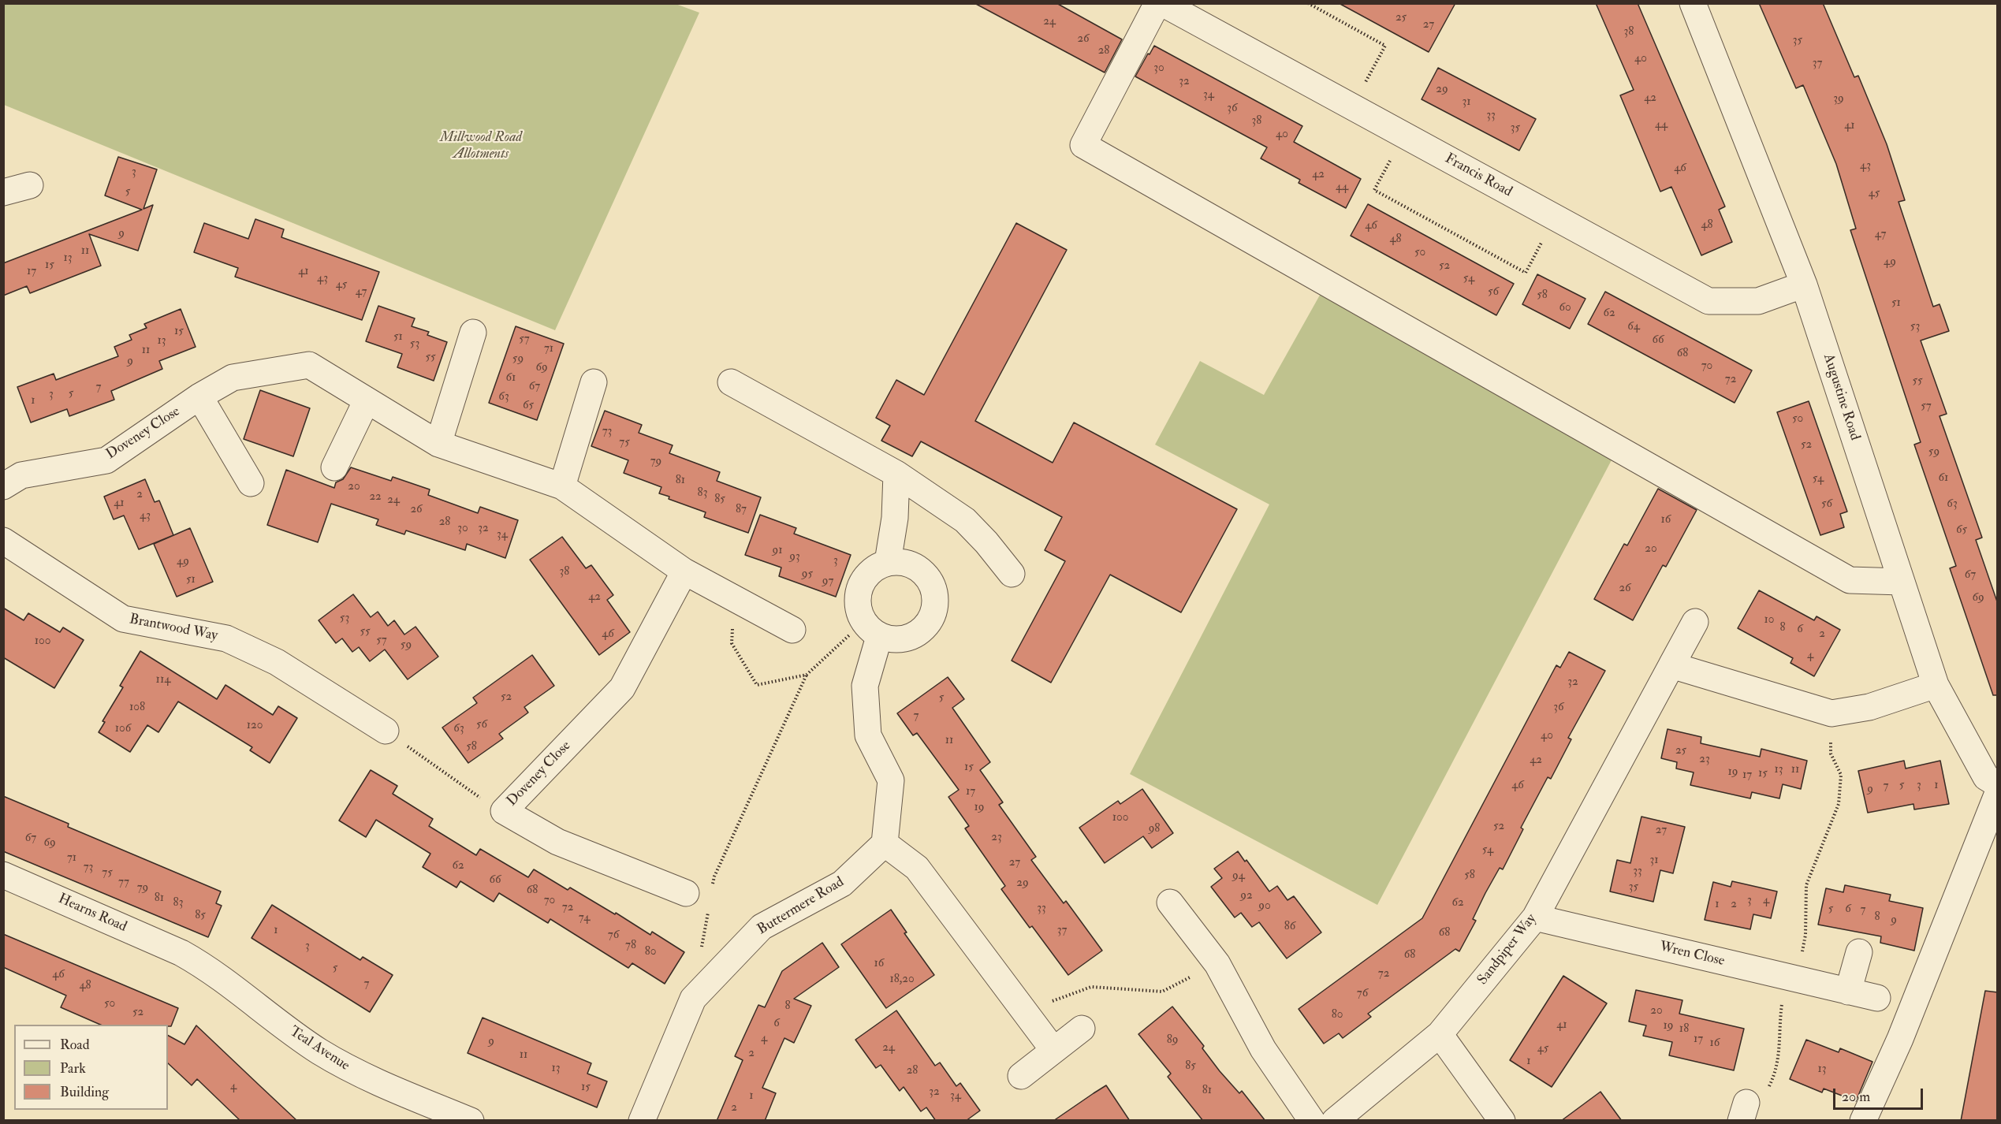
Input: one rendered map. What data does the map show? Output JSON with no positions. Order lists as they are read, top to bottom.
{
  "streets": {
    "street": [
      "Francis Road",
      "Augustine Road",
      "Doveney Close",
      "Brantwood Way",
      "Buttermere Road",
      "Hearns Road",
      "Sandpiper Way",
      "Wren Close",
      "Teal Avenue"
    ]
  },
  "crossings": [
    ["Francis Road", "Augustine Road"],
    ["Hearns Road", "Teal Avenue"],
    ["Sandpiper Way", "Wren Close"]
  ],
  "parks": ["Millwood Road Allotments"],
  "house_numbers": [
    "25",
    "24",
    "27",
    "38",
    "26",
    "35",
    "28",
    "40",
    "37",
    "30",
    "32",
    "29",
    "34",
    "42",
    "39",
    "31",
    "36",
    "33",
    "38",
    "44",
    "41",
    "35",
    "40",
    "43",
    "46",
    "3",
    "42",
    "44",
    "5",
    "45",
    "48",
    "46",
    "9",
    "47",
    "48",
    "11",
    "50",
    "13",
    "49",
    "15",
    "52",
    "17",
    "41",
    "43",
    "54",
    "45",
    "47",
    "56",
    "58",
    "51",
    "60",
    "62",
    "64",
    "53",
    "15",
    "51",
    "57",
    "66",
    "13",
    "53",
    "71",
    "11",
    "68",
    "55",
    "59",
    "9",
    "70",
    "69",
    "61",
    "72",
    "55",
    "67",
    "7",
    "5",
    "3",
    "63",
    "1",
    "65",
    "57",
    "50",
    "73",
    "75",
    "52",
    "59",
    "79",
    "61",
    "54",
    "81",
    "20",
    "83",
    "2",
    "22",
    "85",
    "24",
    "41",
    "56",
    "63",
    "26",
    "87",
    "43",
    "16",
    "28",
    "30",
    "32",
    "65",
    "34",
    "20",
    "91",
    "93",
    "3",
    "49",
    "38",
    "95",
    "67",
    "51",
    "97",
    "26",
    "42",
    "69",
    "53",
    "10",
    "8",
    "6",
    "55",
    "46",
    "2",
    "57",
    "100",
    "59",
    "4",
    "114",
    "32",
    "52",
    "5",
    "108",
    "36",
    "7",
    "56",
    "120",
    "106",
    "63",
    "40",
    "11",
    "58",
    "25",
    "23",
    "42",
    "15",
    "13",
    "11",
    "19",
    "15",
    "17",
    "46",
    "5",
    "3",
    "1",
    "7",
    "9",
    "17",
    "19",
    "100",
    "52",
    "98",
    "27",
    "23",
    "67",
    "69",
    "54",
    "71",
    "31",
    "27",
    "62",
    "73",
    "33",
    "75",
    "58",
    "94",
    "66",
    "77",
    "29",
    "35",
    "79",
    "68",
    "92",
    "81",
    "70",
    "3",
    "4",
    "83",
    "62",
    "1",
    "2",
    "90",
    "72",
    "33",
    "5",
    "6",
    "7",
    "85",
    "8",
    "74",
    "9",
    "86",
    "1",
    "37",
    "68",
    "76",
    "78",
    "3",
    "80",
    "68",
    "16",
    "5",
    "72",
    "46",
    "18,20",
    "7",
    "48",
    "76",
    "50",
    "8",
    "20",
    "52",
    "80",
    "6",
    "41",
    "19",
    "18",
    "4",
    "17",
    "89",
    "9",
    "16",
    "24",
    "45",
    "2",
    "11",
    "1",
    "85",
    "13",
    "13",
    "28",
    "4",
    "15",
    "81",
    "32",
    "1",
    "34",
    "2"
  ],
  "legend": ["Road", "Park", "Building"],
  "scale_bar": "20 m"
}
